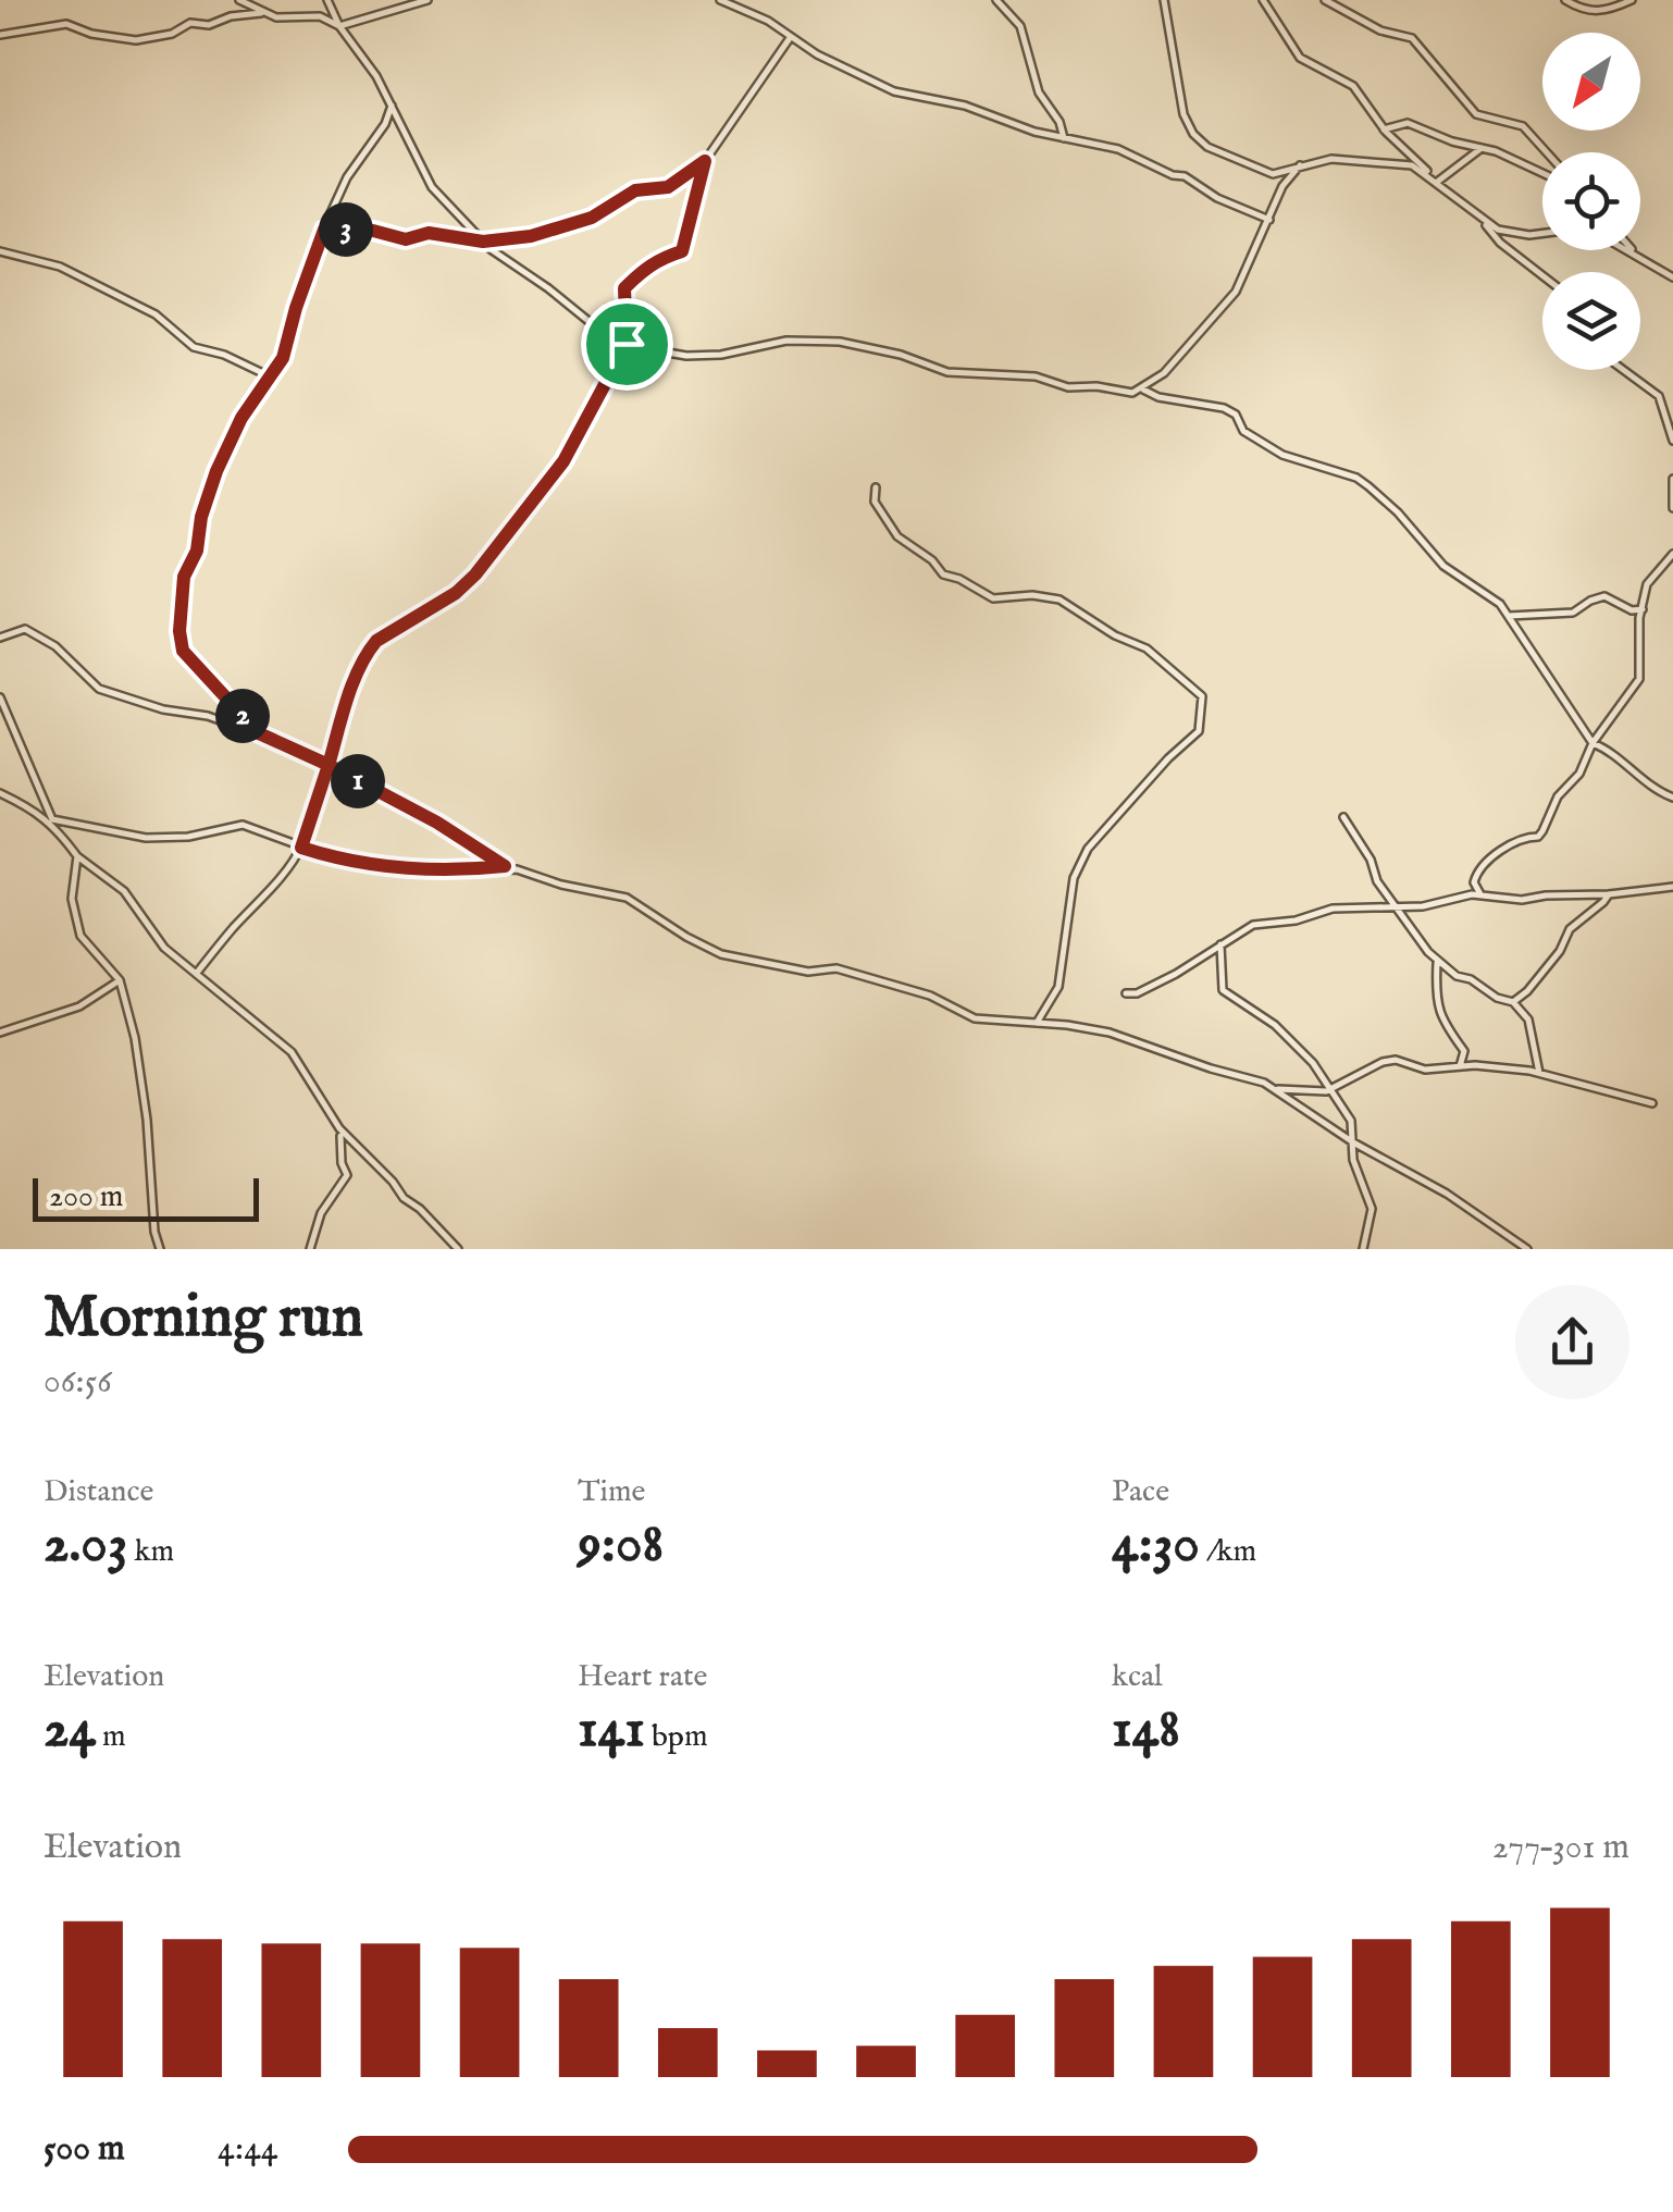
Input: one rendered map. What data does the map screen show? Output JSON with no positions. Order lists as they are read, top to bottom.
{
  "scale_bar": "200 m",
  "north": "bottom left",
  "page": {
    "pins": ["3", "2", "1"],
    "scale": "200 m",
    "heading": ["Morning run", "06:56"],
    "stats": [
      ["Distance", "2.03 km"],
      ["Time", "9:08"],
      ["Pace", "4:30 /km"],
      ["Elevation", "24 m"],
      ["Heart rate", "141 bpm"],
      ["kcal", "148"]
    ],
    "chart": ["Elevation", "277–301 m"],
    "list": [
      {
        "name": "500 m",
        "note": "4:44"
      }
    ]
  }
}
